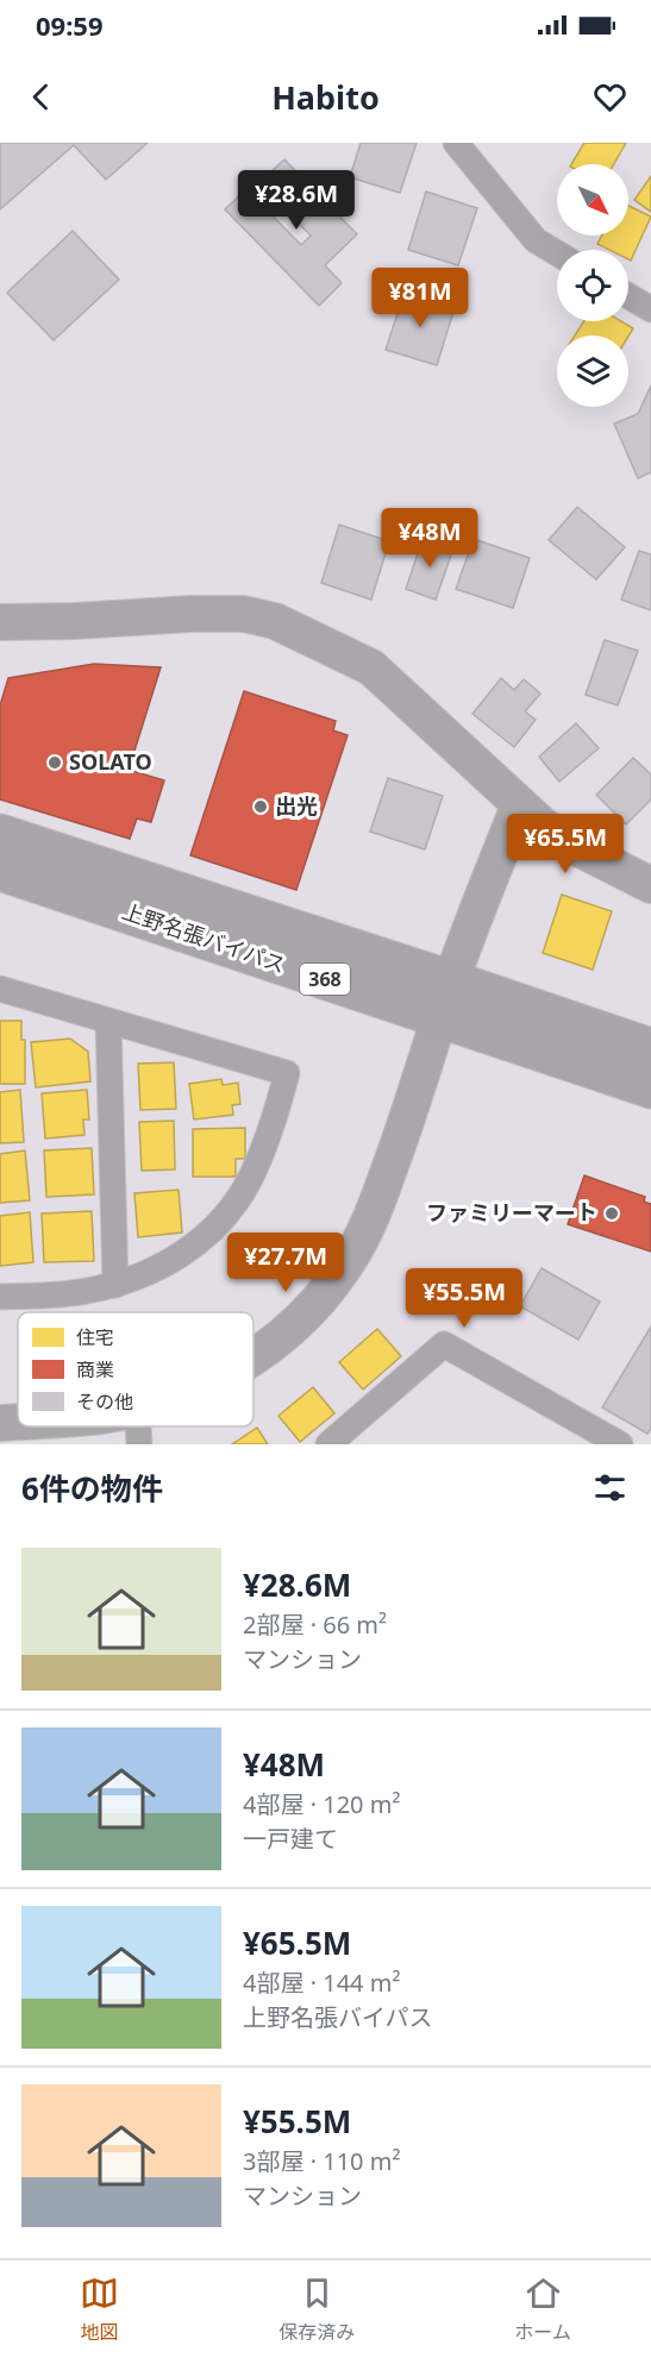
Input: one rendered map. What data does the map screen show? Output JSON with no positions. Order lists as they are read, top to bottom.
{
  "streets": {
    "highway": ["上野名張バイパス", "368"]
  },
  "places": ["SOLATO", "出光", "ファミリーマート"],
  "legend": ["住宅", "商業", "その他"],
  "north": "bottom right",
  "page": {
    "status": "09:59",
    "header": "Habito",
    "price": [
      "¥28.6M",
      "¥81M",
      "¥48M",
      "¥65.5M",
      "¥27.7M",
      "¥55.5M"
    ],
    "heading": "6件の物件",
    "list": [
      {
        "name": "¥28.6M",
        "note": "2部屋 · 66 m² · マンション"
      },
      {
        "name": "¥48M",
        "note": "4部屋 · 120 m² · 一戸建て"
      },
      {
        "name": "¥65.5M",
        "note": "4部屋 · 144 m² · 上野名張バイパス"
      },
      {
        "name": "¥55.5M",
        "note": "3部屋 · 110 m² · マンション"
      }
    ],
    "tabs": ["地図", "保存済み", "ホーム"]
  }
}
